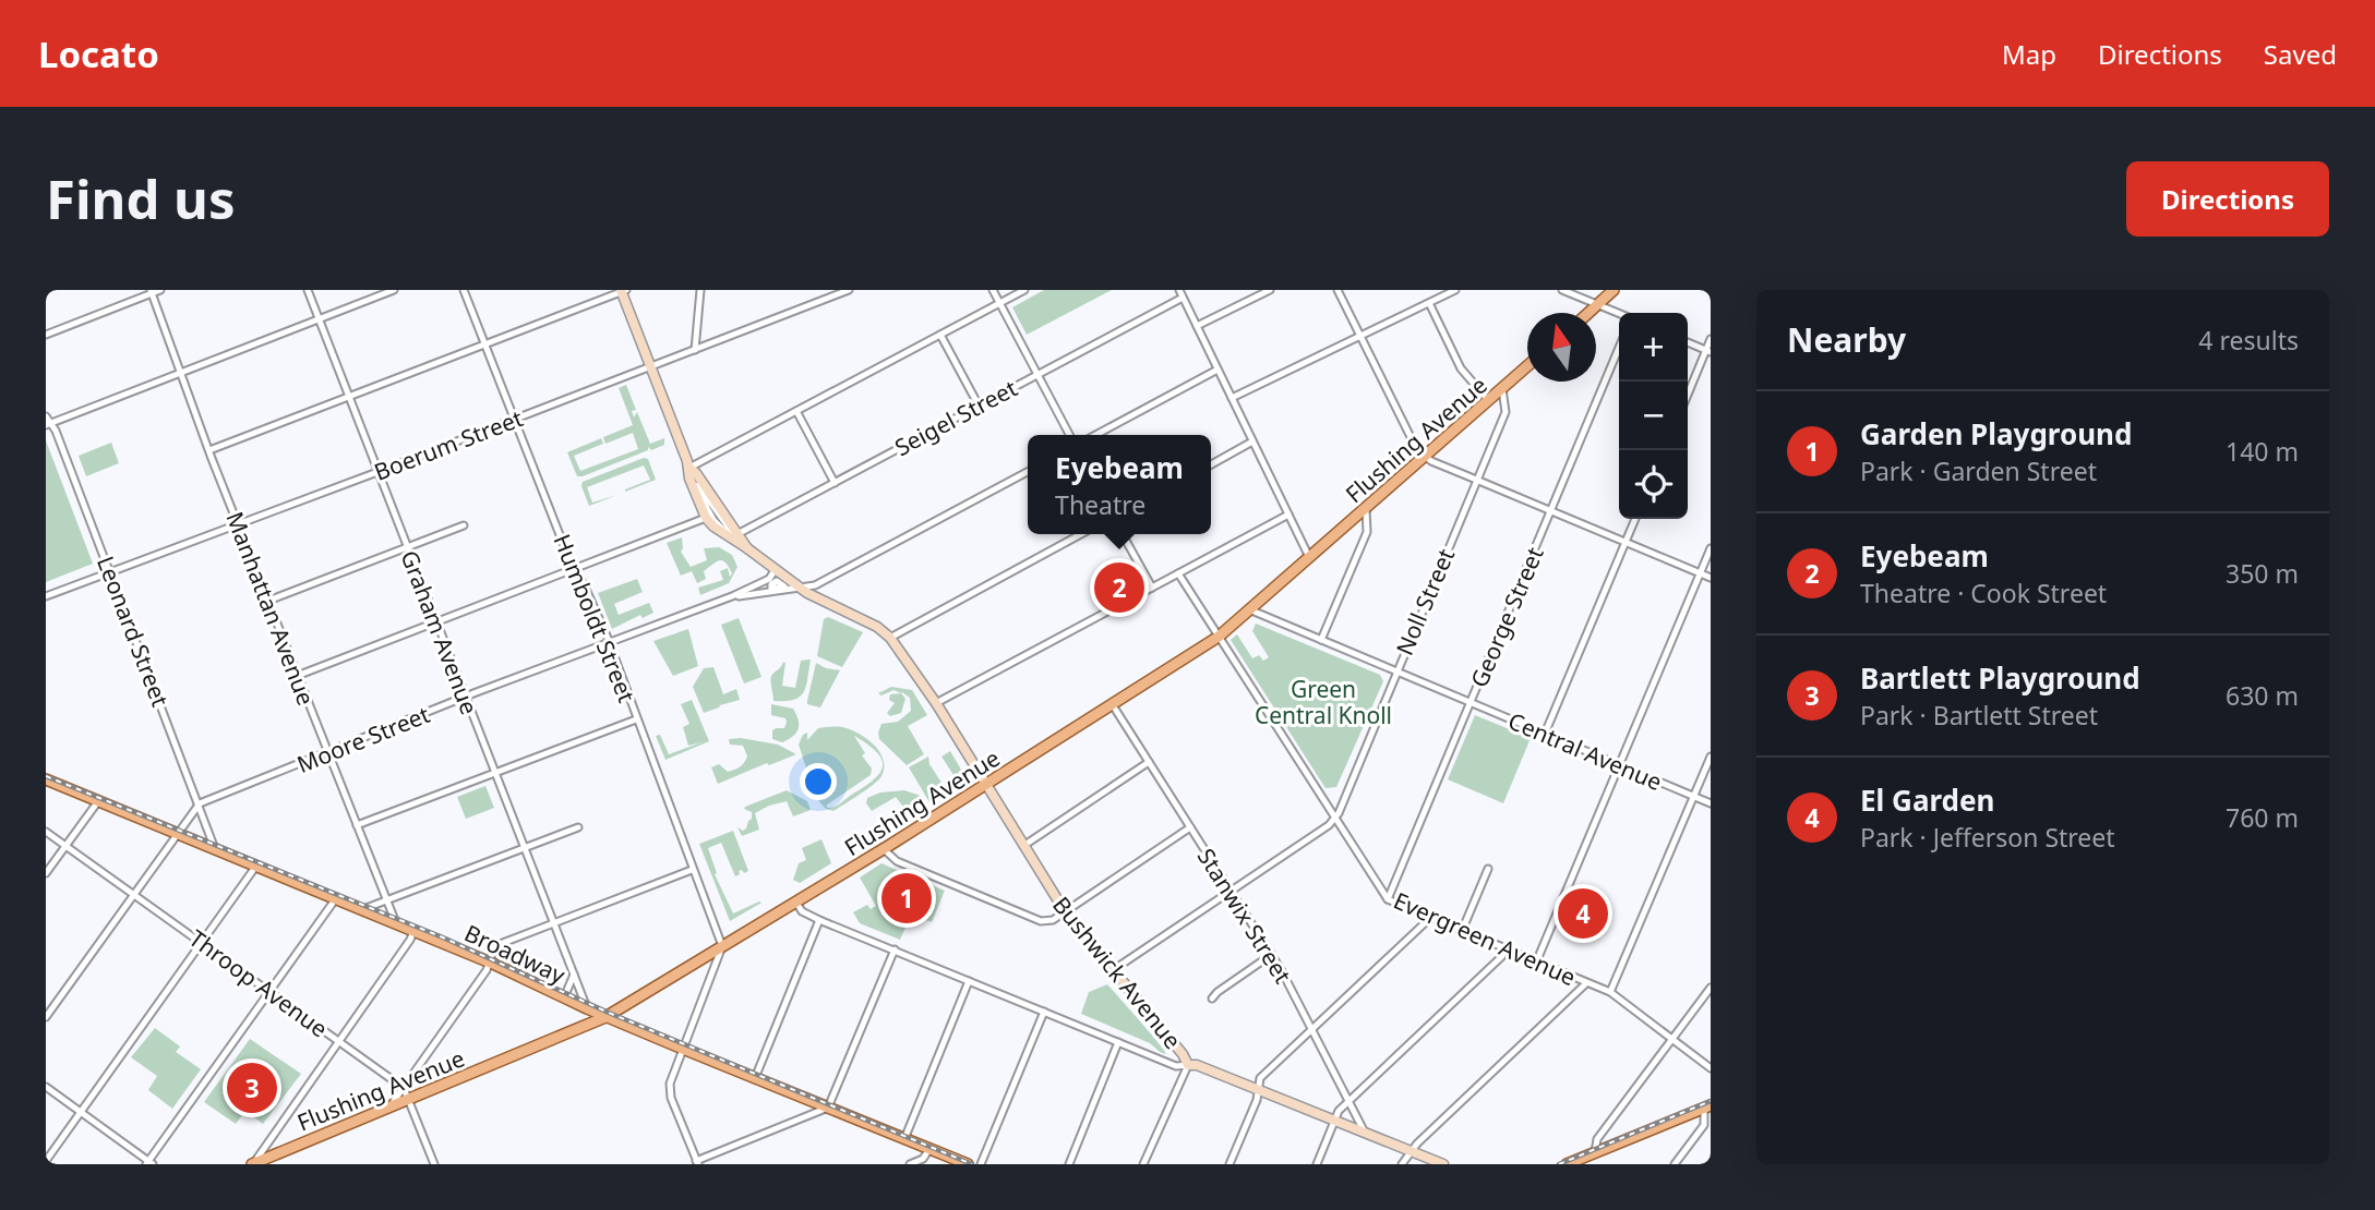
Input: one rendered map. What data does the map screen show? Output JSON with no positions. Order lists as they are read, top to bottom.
{
  "streets": {
    "main road": ["Flushing Avenue", "Broadway", "Bushwick Avenue"],
    "street": [
      "Seigel Street",
      "Boerum Street",
      "Noll Street",
      "Manhattan Avenue",
      "George Street",
      "Humboldt Street",
      "Leonard Street",
      "Graham Avenue",
      "Moore Street",
      "Central Avenue",
      "Stanwix Street",
      "Evergreen Avenue",
      "Throop Avenue"
    ]
  },
  "crossings": [
    ["Seigel Street", "Bushwick Avenue"],
    ["Flushing Avenue", "Noll Street"],
    ["Flushing Avenue", "Humboldt Street"],
    ["Flushing Avenue", "Central Avenue"],
    ["Flushing Avenue", "Stanwix Street"],
    ["Flushing Avenue", "Evergreen Avenue"],
    ["Flushing Avenue", "Broadway"],
    ["Flushing Avenue", "Bushwick Avenue"],
    ["Boerum Street", "Manhattan Avenue"],
    ["Boerum Street", "Humboldt Street"],
    ["Boerum Street", "Leonard Street"],
    ["Boerum Street", "Graham Avenue"],
    ["Boerum Street", "Bushwick Avenue"],
    ["Noll Street", "Central Avenue"],
    ["Noll Street", "Stanwix Street"],
    ["Noll Street", "Evergreen Avenue"],
    ["Noll Street", "Bushwick Avenue"],
    ["Manhattan Avenue", "Moore Street"],
    ["Manhattan Avenue", "Broadway"],
    ["George Street", "Central Avenue"],
    ["George Street", "Evergreen Avenue"],
    ["Humboldt Street", "Moore Street"],
    ["Leonard Street", "Moore Street"],
    ["Leonard Street", "Broadway"],
    ["Graham Avenue", "Moore Street"],
    ["Graham Avenue", "Broadway"],
    ["Moore Street", "Bushwick Avenue"],
    ["Stanwix Street", "Bushwick Avenue"]
  ],
  "parks": ["Green Central Knoll"],
  "north": "top",
  "page": {
    "header": "Locato",
    "nav": ["Map", "Directions", "Saved"],
    "buttons": "Directions",
    "title": "Find us",
    "heading": ["Nearby", "4 results"],
    "map_buttons": ["+", "−"],
    "list": [
      {
        "mark": "1",
        "name": "Garden Playground",
        "note": "Park · Garden Street",
        "value": "140 m"
      },
      {
        "mark": "2",
        "name": "Eyebeam",
        "note": "Theatre · Cook Street",
        "value": "350 m"
      },
      {
        "mark": "3",
        "name": "Bartlett Playground",
        "note": "Park · Bartlett Street",
        "value": "630 m"
      },
      {
        "mark": "4",
        "name": "El Garden",
        "note": "Park · Jefferson Street",
        "value": "760 m"
      }
    ],
    "popup": ["Eyebeam", "Theatre"],
    "pins": [
      "2",
      "1",
      "4",
      "3"
    ]
  }
}
